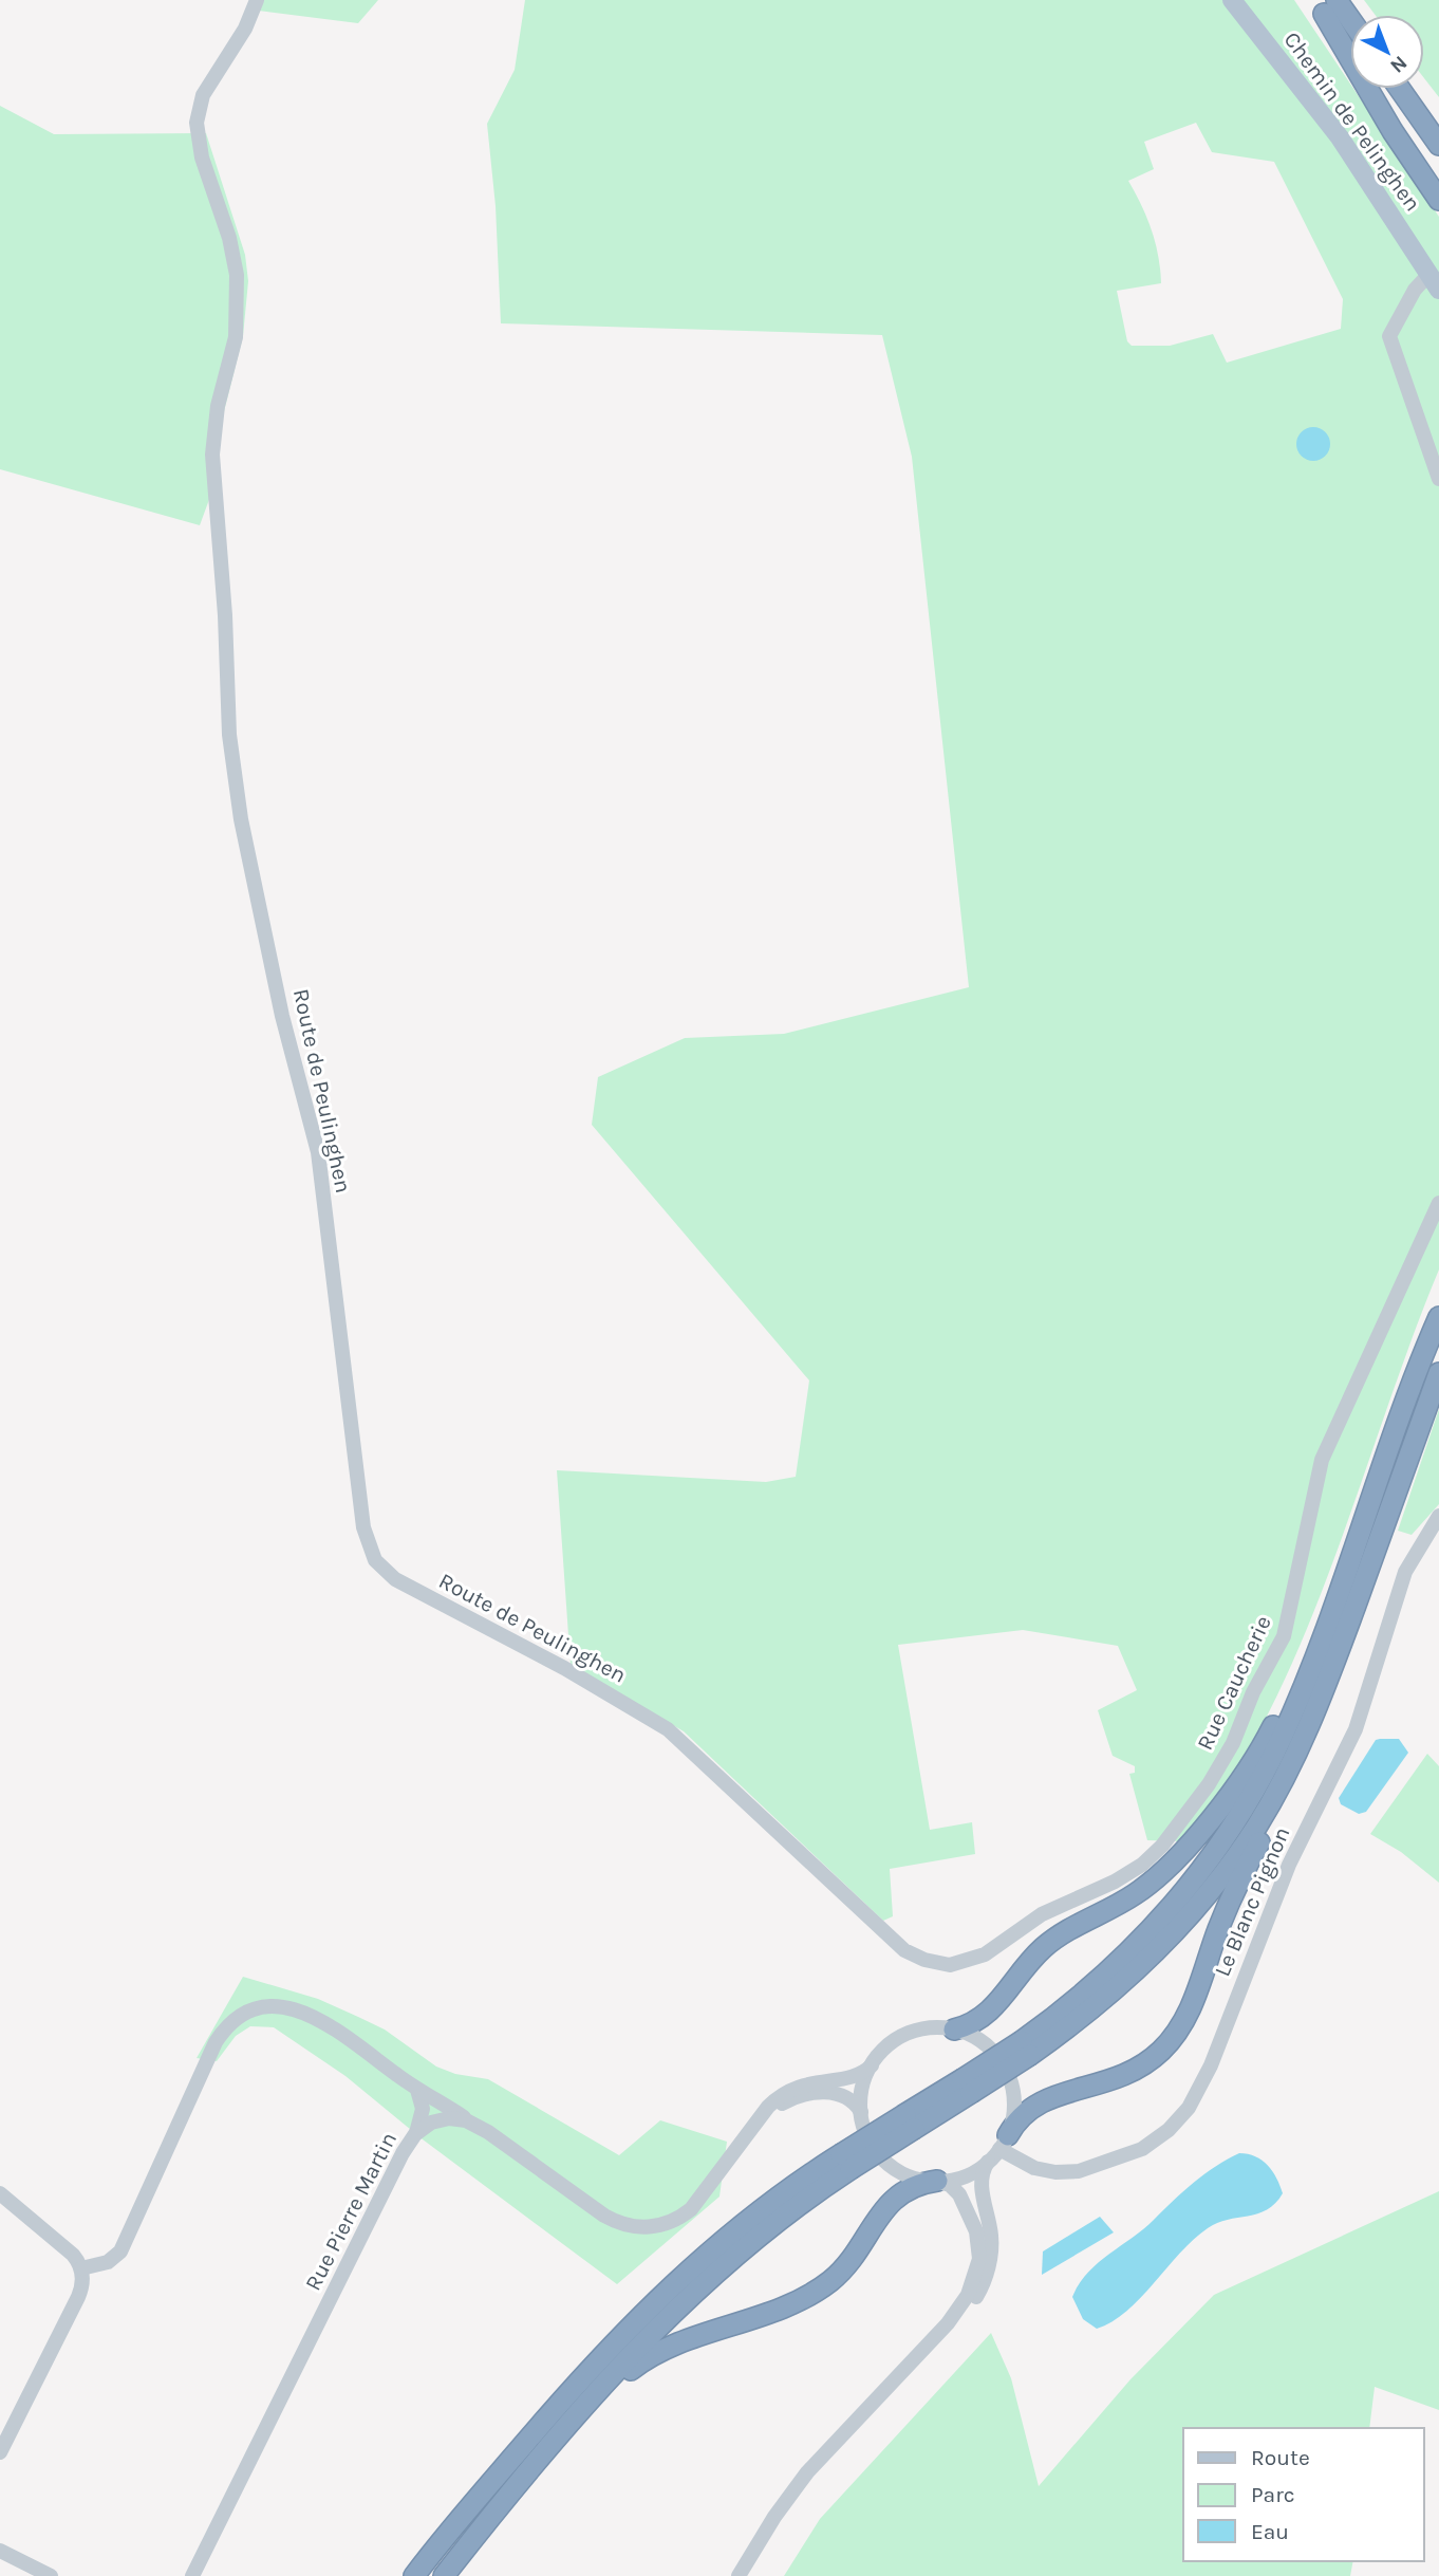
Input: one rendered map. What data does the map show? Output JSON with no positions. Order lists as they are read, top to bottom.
{
  "streets": {
    "main road": ["Chemin de Pelinghen"],
    "street": [
      "Route de Peulinghen",
      "Rue Caucherie",
      "Le Blanc Pignon",
      "Rue Pierre Martin"
    ]
  },
  "crossings": [
    ["Route de Peulinghen", "Rue Caucherie"]
  ],
  "legend": ["Route", "Parc", "Eau"],
  "north": "bottom right"
}
